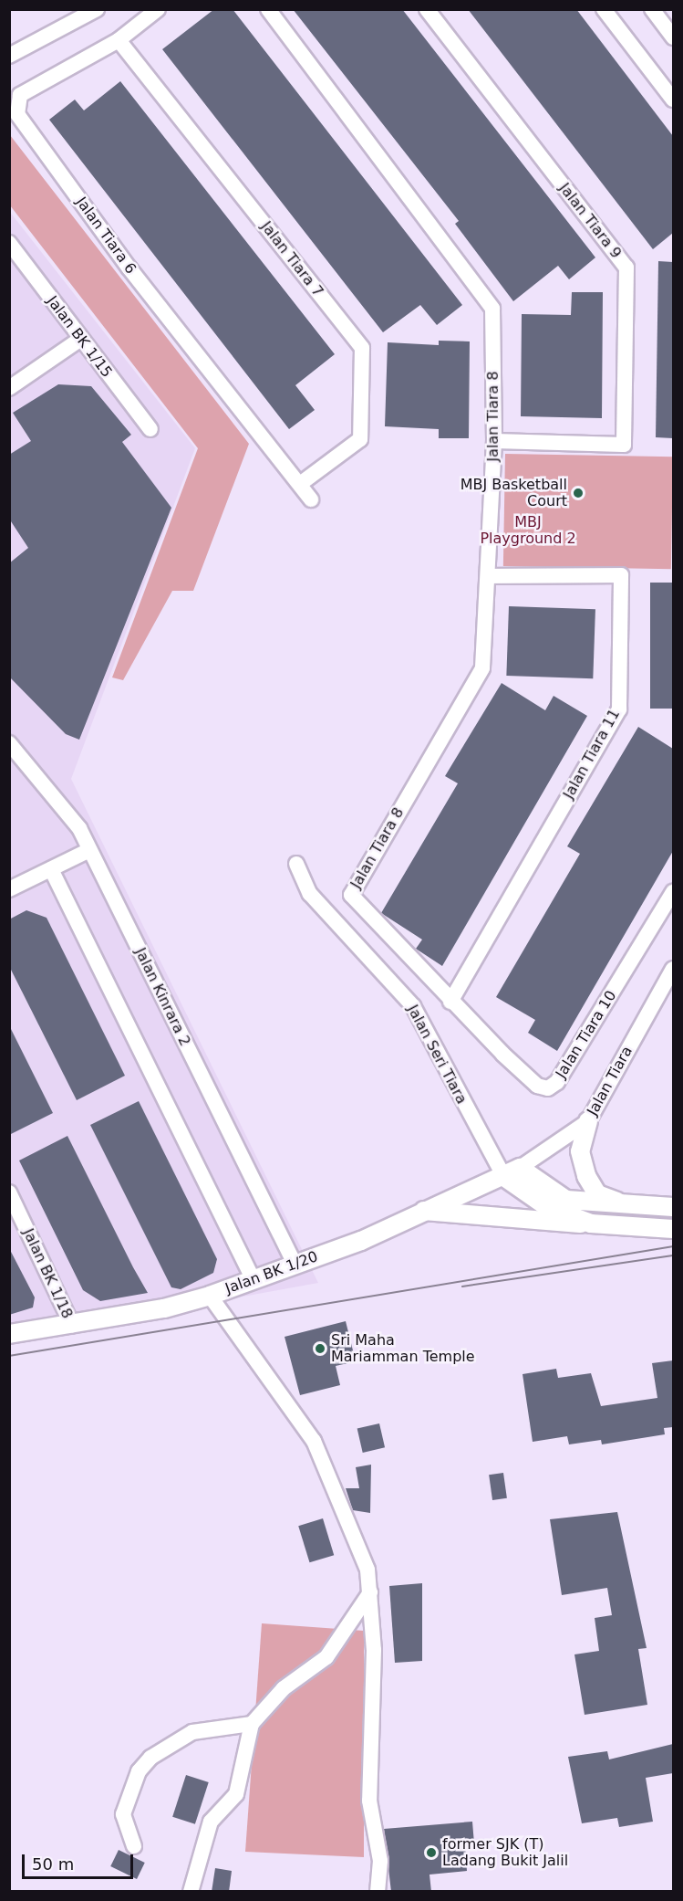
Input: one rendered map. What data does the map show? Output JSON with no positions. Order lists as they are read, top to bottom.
{
  "streets": {
    "street": [
      "Jalan Tiara 9",
      "Jalan Tiara 6",
      "Jalan Tiara 7",
      "Jalan BK 1/15",
      "Jalan Tiara 8",
      "Jalan Tiara 11",
      "Jalan Kinrara 2",
      "Jalan Tiara 10",
      "Jalan Seri Tiara",
      "Jalan Tiara",
      "Jalan BK 1/20",
      "Jalan BK 1/18"
    ]
  },
  "crossings": [
    ["Jalan Tiara 9", "Jalan Tiara 8"],
    ["Jalan Tiara 6", "Jalan Tiara 7"],
    ["Jalan Tiara 8", "Jalan Tiara 11"],
    ["Jalan Tiara 8", "Jalan Tiara 10"],
    ["Jalan Tiara 11", "Jalan Tiara 10"],
    ["Jalan Kinrara 2", "Jalan BK 1/20"],
    ["Jalan Seri Tiara", "Jalan Tiara"],
    ["Jalan Seri Tiara", "Jalan BK 1/20"],
    ["Jalan Tiara", "Jalan BK 1/20"],
    ["Jalan BK 1/20", "Jalan BK 1/18"]
  ],
  "parks": ["MBJ Playground 2"],
  "places": ["MBJ Basketball Court", "Sri Maha Mariamman Temple", "former SJK (T) Ladang Bukit Jalil"],
  "scale_bar": "50 m"
}
